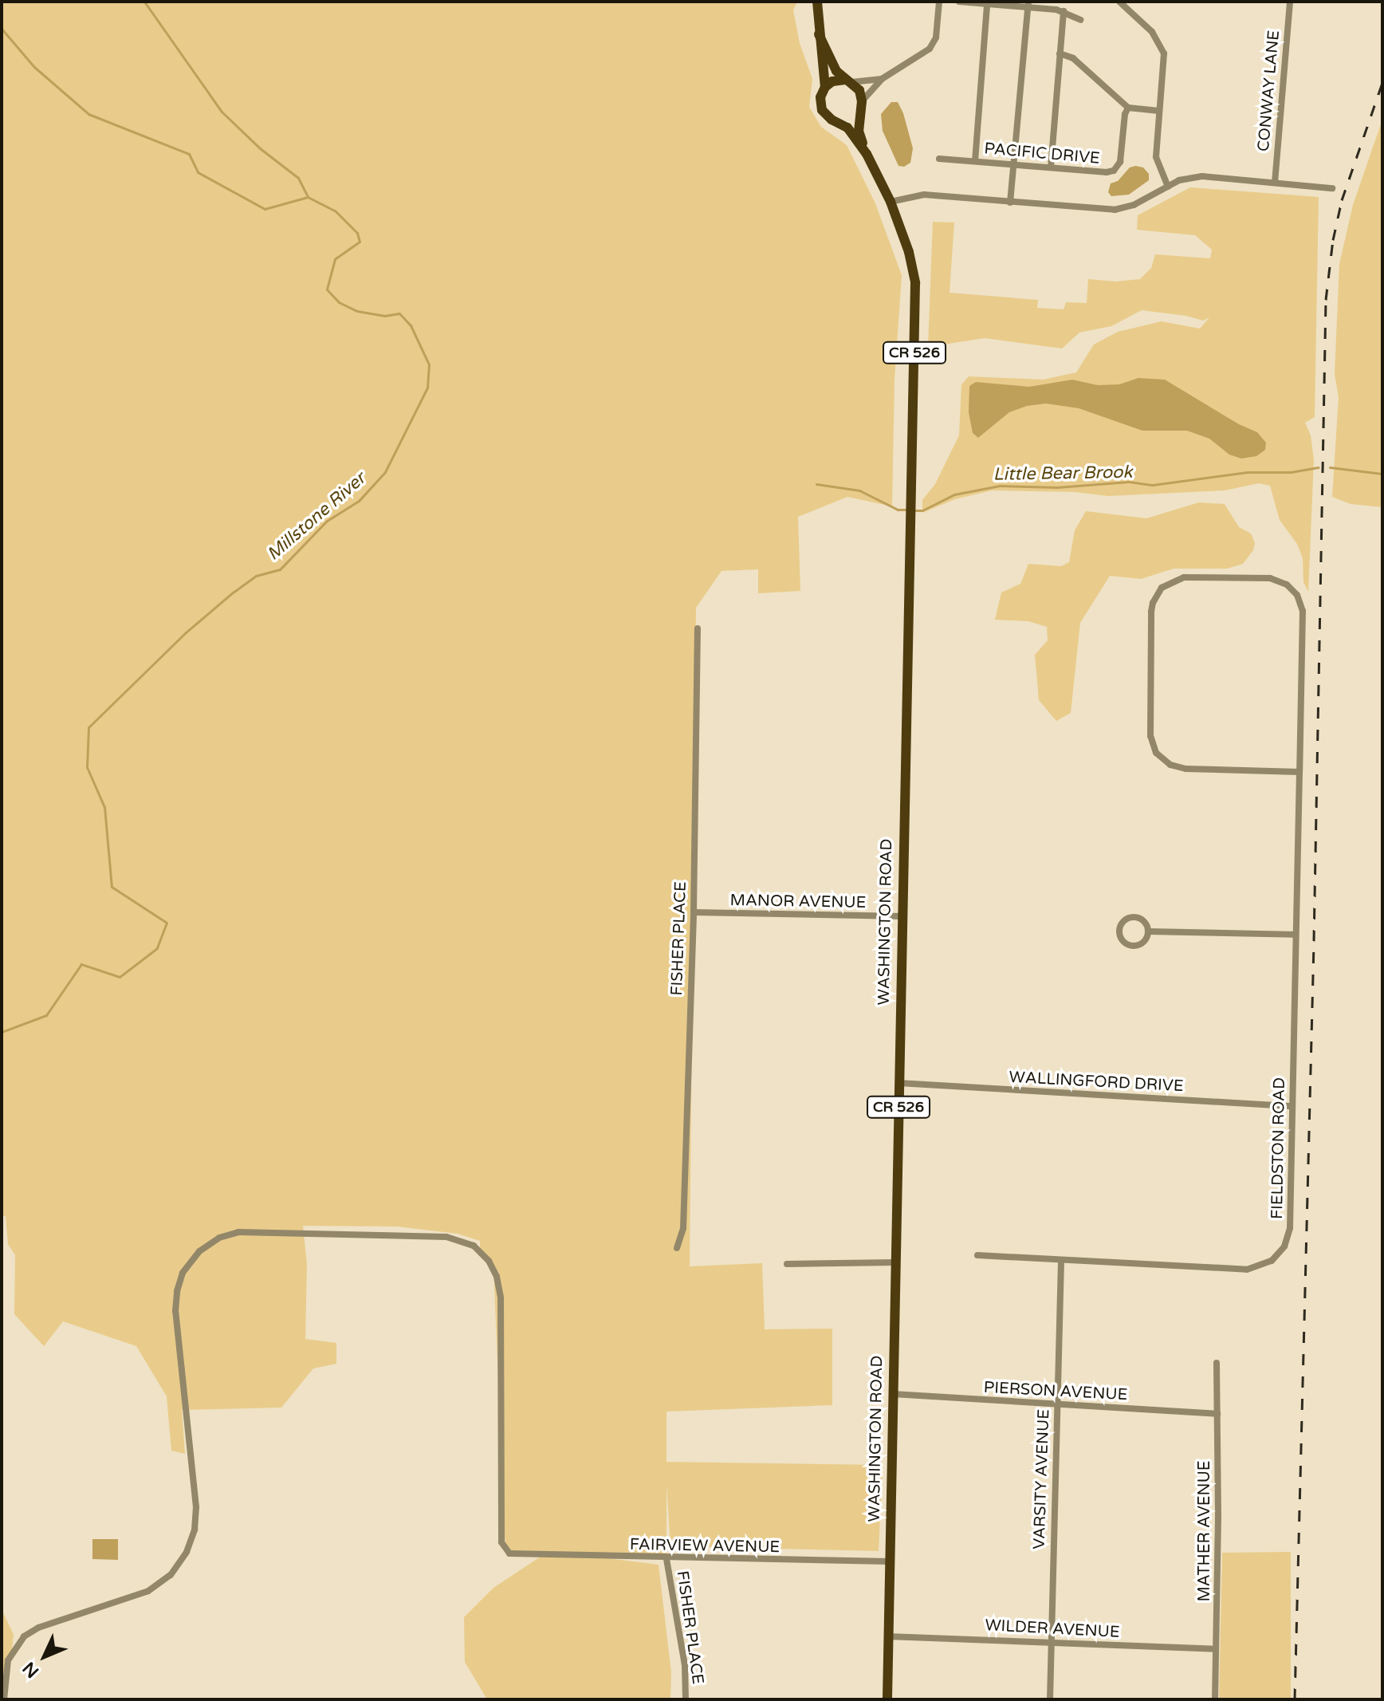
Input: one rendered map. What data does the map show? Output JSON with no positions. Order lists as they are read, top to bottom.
{
  "streets": {
    "main road": ["CR 526", "WASHINGTON ROAD"],
    "street": [
      "CONWAY LANE",
      "PACIFIC DRIVE",
      "MANOR AVENUE",
      "FISHER PLACE",
      "WALLINGFORD DRIVE",
      "FIELDSTON ROAD",
      "PIERSON AVENUE",
      "VARSITY AVENUE",
      "MATHER AVENUE",
      "FAIRVIEW AVENUE",
      "WILDER AVENUE"
    ]
  },
  "crossings": [
    ["MANOR AVENUE", "WASHINGTON ROAD"],
    ["MANOR AVENUE", "FISHER PLACE"],
    ["WASHINGTON ROAD", "WALLINGFORD DRIVE"],
    ["WASHINGTON ROAD", "PIERSON AVENUE"],
    ["WASHINGTON ROAD", "FAIRVIEW AVENUE"],
    ["WASHINGTON ROAD", "WILDER AVENUE"],
    ["FISHER PLACE", "FAIRVIEW AVENUE"],
    ["WALLINGFORD DRIVE", "FIELDSTON ROAD"],
    ["FIELDSTON ROAD", "VARSITY AVENUE"],
    ["PIERSON AVENUE", "VARSITY AVENUE"],
    ["PIERSON AVENUE", "MATHER AVENUE"],
    ["VARSITY AVENUE", "WILDER AVENUE"],
    ["MATHER AVENUE", "WILDER AVENUE"]
  ],
  "water": ["Little Bear Brook", "Millstone River"],
  "north": "bottom left"
}
